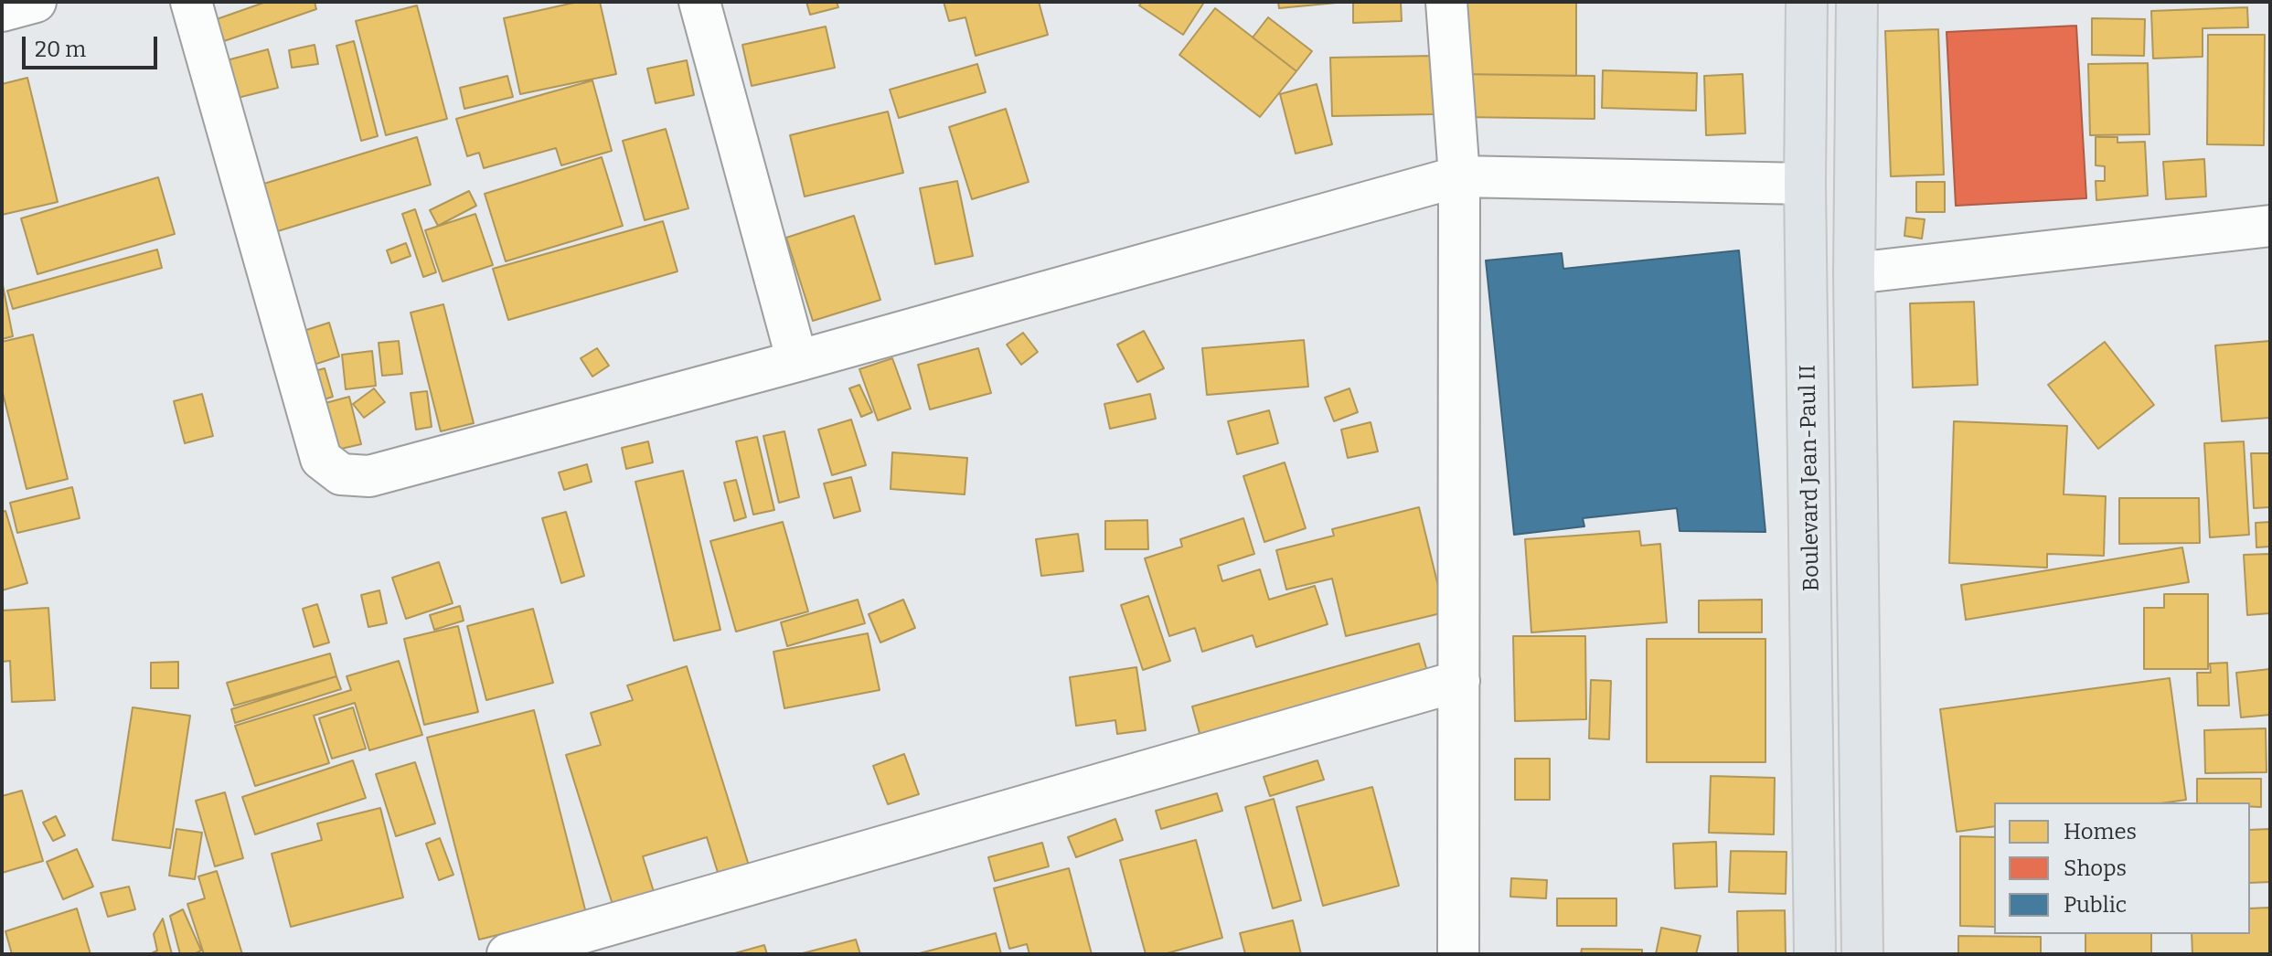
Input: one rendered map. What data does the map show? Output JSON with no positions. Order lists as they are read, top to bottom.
{
  "streets": {
    "main road": ["Boulevard Jean-Paul II"]
  },
  "legend": ["Homes", "Shops", "Public"],
  "scale_bar": "20 m"
}
